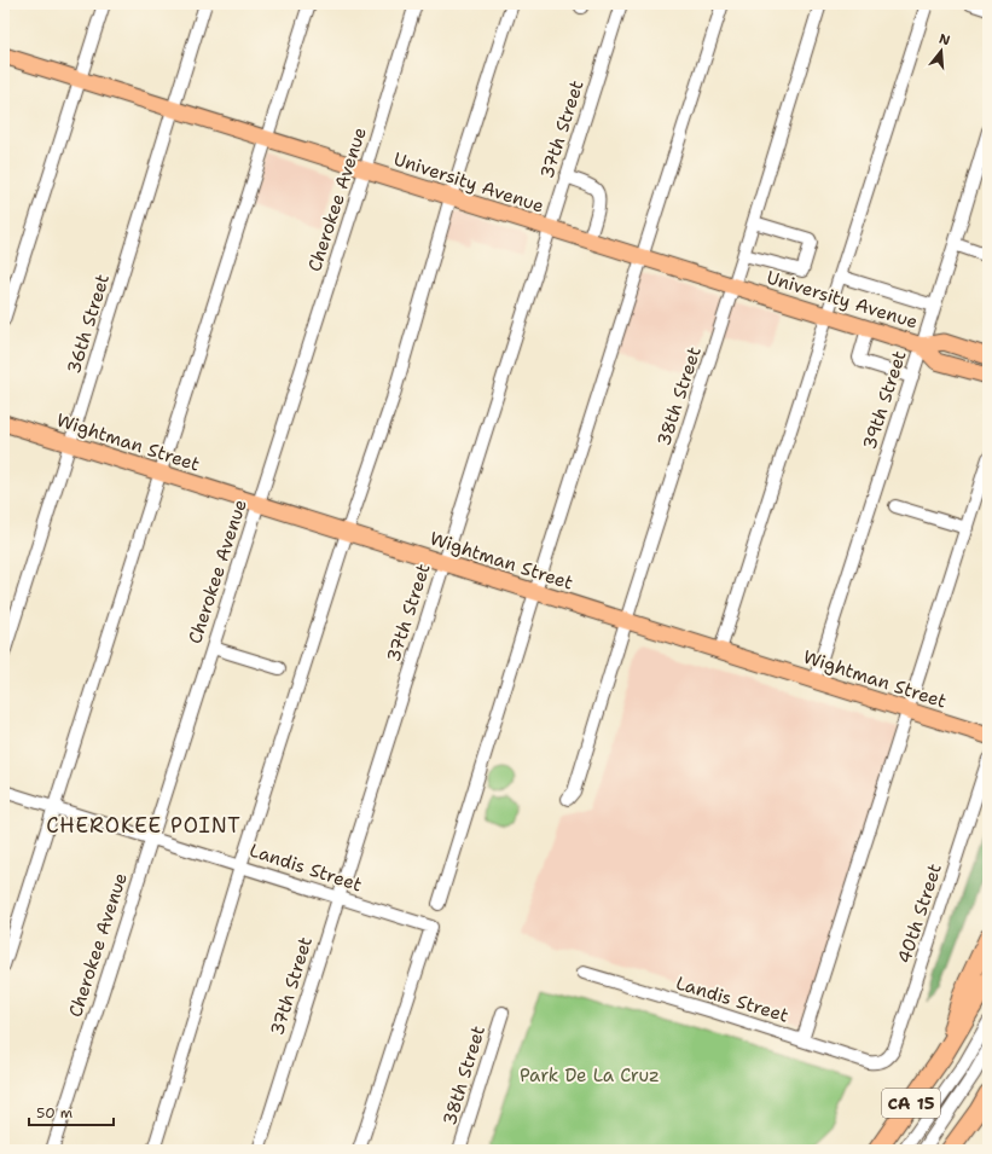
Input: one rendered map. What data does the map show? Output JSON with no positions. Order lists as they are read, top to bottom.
{
  "streets": {
    "highway": ["CA 15"],
    "main road": ["University Avenue", "Wightman Street"],
    "street": [
      "37th Street",
      "Cherokee Avenue",
      "36th Street",
      "38th Street",
      "39th Street",
      "Landis Street",
      "40th Street"
    ]
  },
  "crossings": [
    ["37th Street", "University Avenue"],
    ["37th Street", "Wightman Street"],
    ["37th Street", "Landis Street"],
    ["University Avenue", "Cherokee Avenue"],
    ["University Avenue", "36th Street"],
    ["University Avenue", "38th Street"],
    ["University Avenue", "39th Street"],
    ["Cherokee Avenue", "Wightman Street"],
    ["Cherokee Avenue", "Landis Street"],
    ["36th Street", "Wightman Street"],
    ["38th Street", "Wightman Street"],
    ["39th Street", "Wightman Street"],
    ["Landis Street", "40th Street"]
  ],
  "districts": ["CHEROKEE POINT"],
  "parks": ["Park De La Cruz"],
  "scale_bar": "50 m",
  "north": "top"
}
